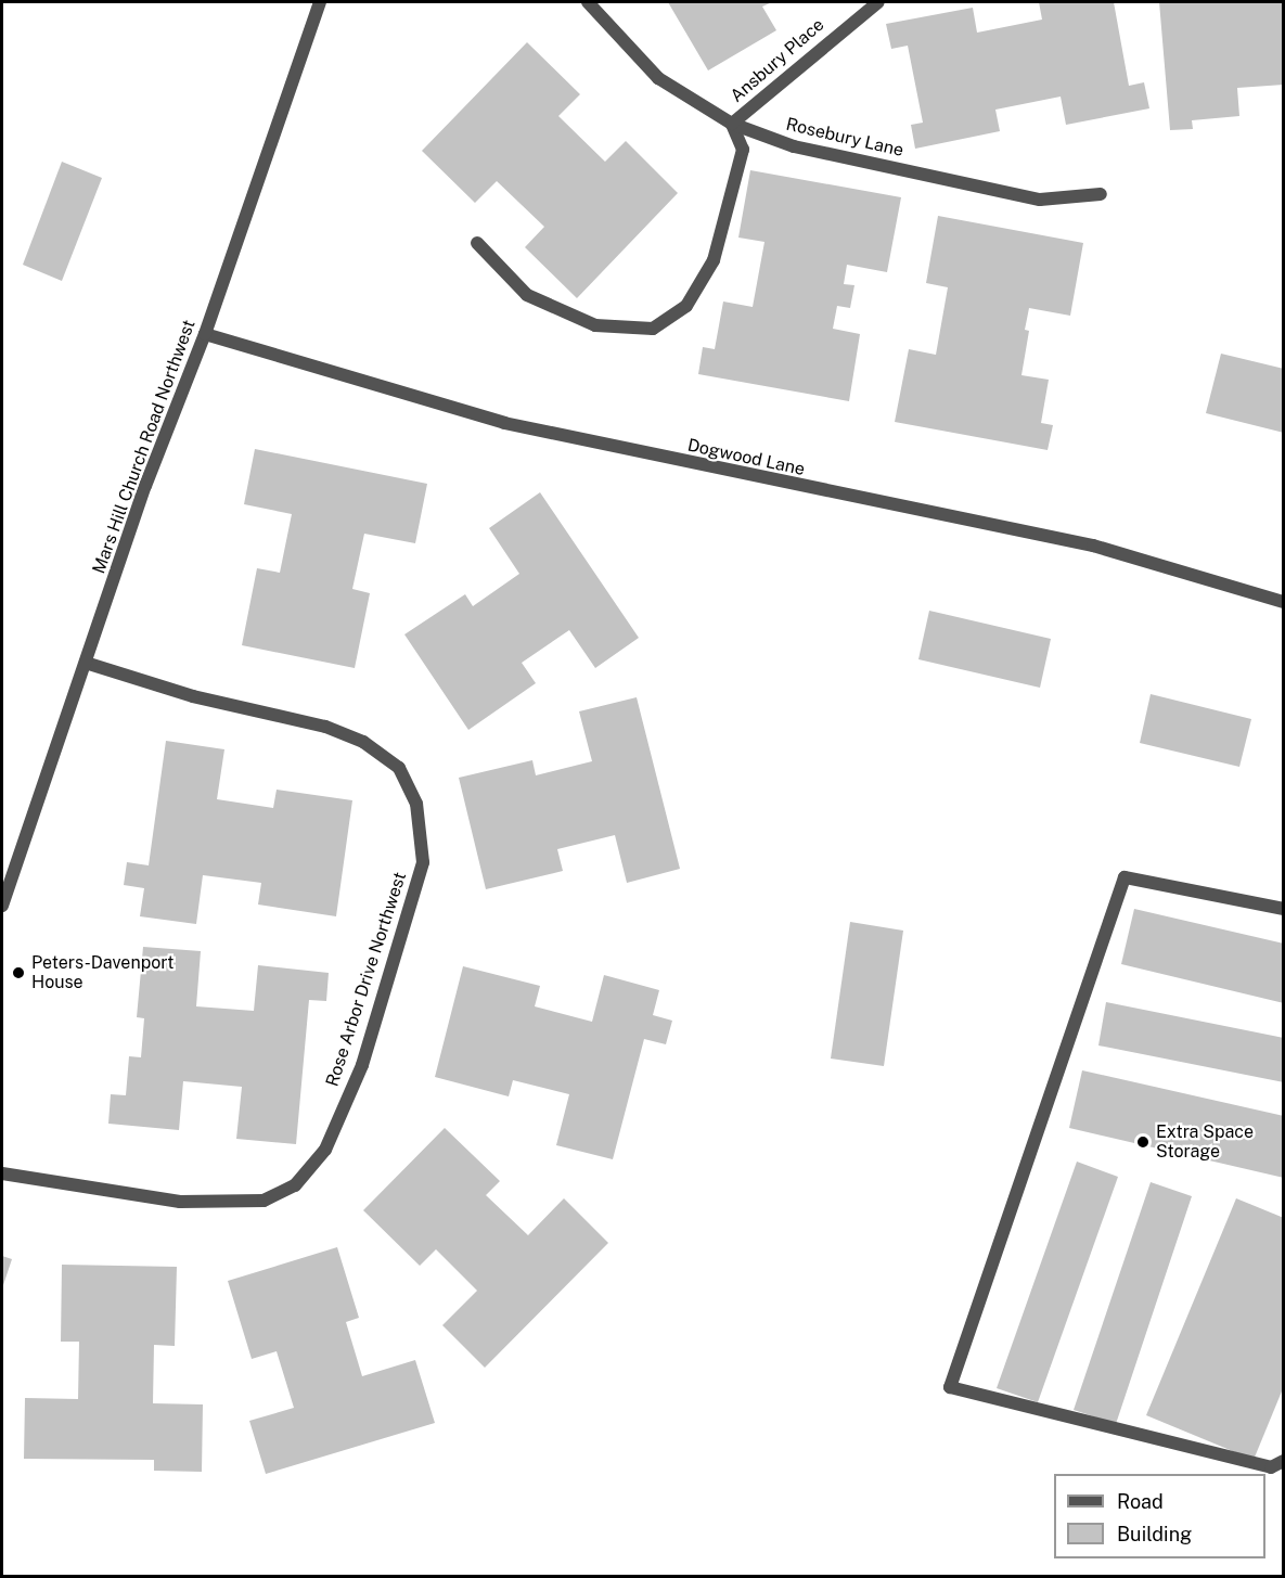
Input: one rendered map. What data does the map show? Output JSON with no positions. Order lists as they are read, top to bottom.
{
  "streets": {
    "street": [
      "Ansbury Place",
      "Rosebury Lane",
      "Mars Hill Church Road Northwest",
      "Dogwood Lane",
      "Rose Arbor Drive Northwest"
    ]
  },
  "crossings": [
    ["Ansbury Place", "Rosebury Lane"],
    ["Mars Hill Church Road Northwest", "Dogwood Lane"],
    ["Mars Hill Church Road Northwest", "Rose Arbor Drive Northwest"]
  ],
  "places": ["Peters-Davenport House", "Extra Space Storage"],
  "legend": ["Road", "Building"]
}
